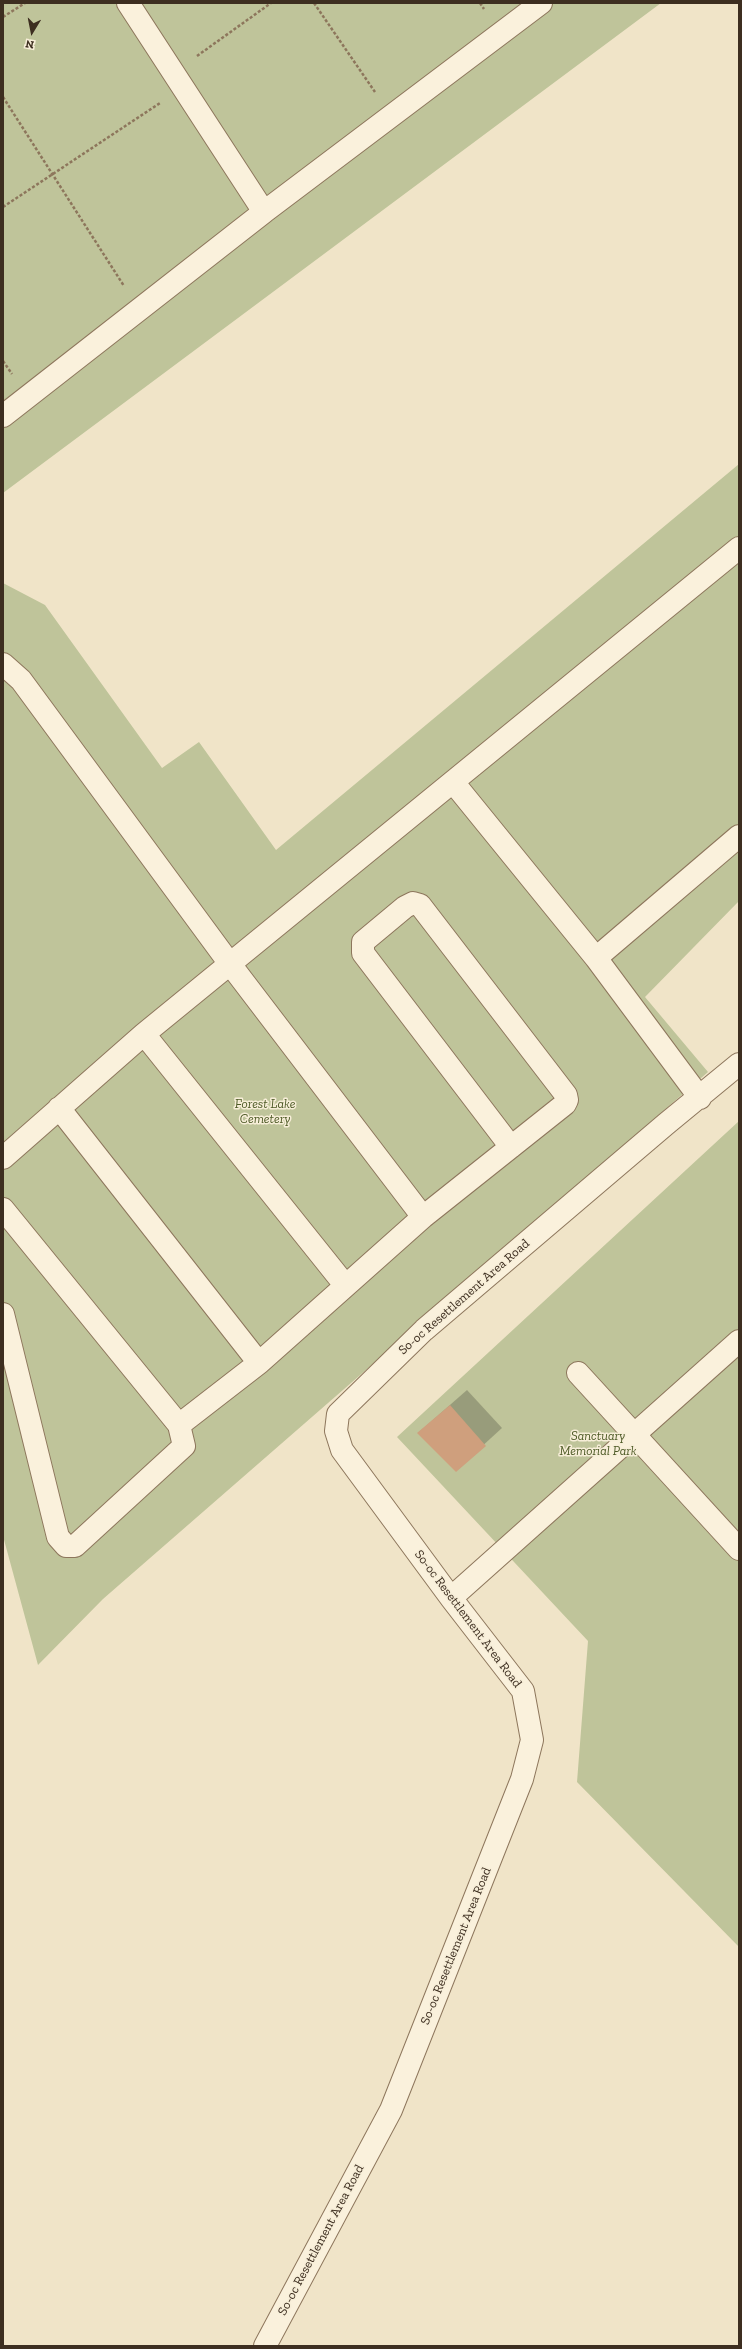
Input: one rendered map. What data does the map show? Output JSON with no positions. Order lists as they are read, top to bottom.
{
  "streets": {
    "street": ["So-oc Resettlement Area Road"]
  },
  "parks": ["Forest Lake Cemetery", "Sanctuary Memorial Park"],
  "north": "bottom"
}
